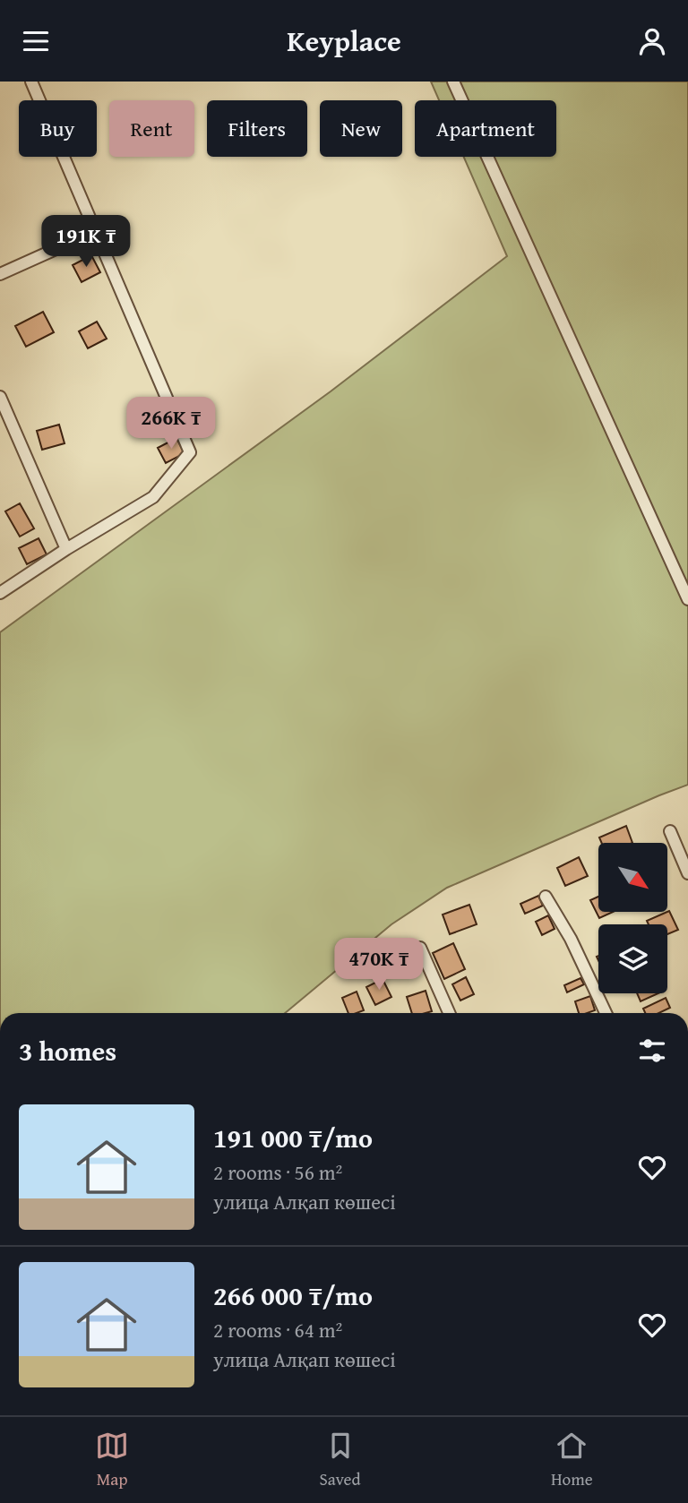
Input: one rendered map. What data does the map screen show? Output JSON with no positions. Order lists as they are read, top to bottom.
{
  "north": "bottom right",
  "page": {
    "header": "Keyplace",
    "chip": [
      "Buy",
      "Rent",
      "Filters",
      "New",
      "Apartment"
    ],
    "price": ["191K ₸", "266K ₸", "470K ₸"],
    "heading": "3 homes",
    "list": [
      {
        "name": "191 000 ₸/mo",
        "note": "2 rooms · 56 m² · улица Алқап көшесі"
      },
      {
        "name": "266 000 ₸/mo",
        "note": "2 rooms · 64 m² · улица Алқап көшесі"
      }
    ],
    "tabs": ["Map", "Saved", "Home"]
  }
}
